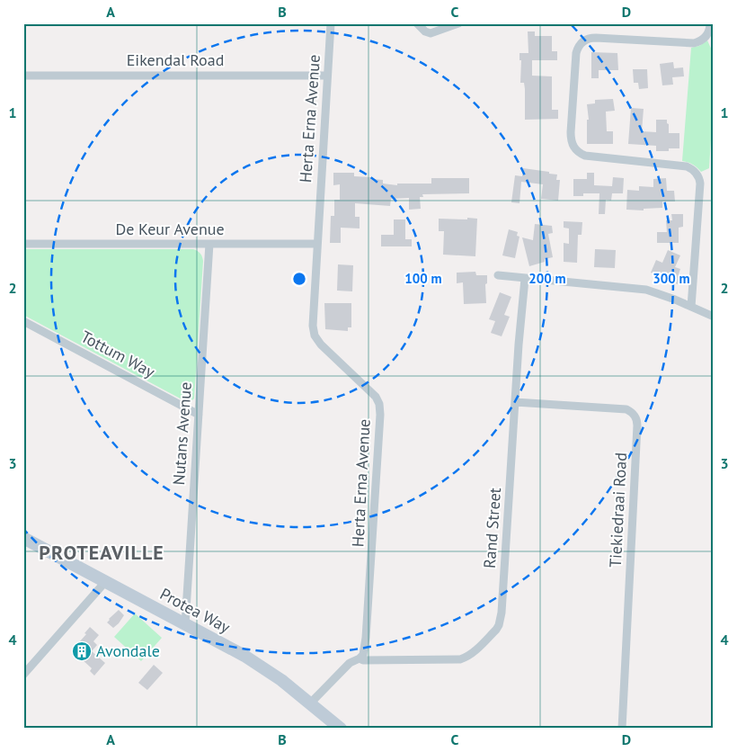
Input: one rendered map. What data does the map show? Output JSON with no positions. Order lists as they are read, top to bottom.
{
  "streets": {
    "street": [
      "Eikendal Road",
      "Herta Erna Avenue",
      "De Keur Avenue",
      "Tottum Way",
      "Nutans Avenue",
      "Tiekiedraai Road",
      "Rand Street",
      "Protea Way"
    ]
  },
  "crossings": [
    ["Eikendal Road", "Herta Erna Avenue"],
    ["Herta Erna Avenue", "De Keur Avenue"],
    ["Herta Erna Avenue", "Rand Street"],
    ["De Keur Avenue", "Nutans Avenue"],
    ["Tottum Way", "Nutans Avenue"],
    ["Nutans Avenue", "Protea Way"],
    ["Tiekiedraai Road", "Rand Street"]
  ],
  "districts": ["PROTEAVILLE"],
  "places": {
    "building": ["Avondale"]
  },
  "grid": {
    "columns": [
      "A",
      "B",
      "C",
      "D"
    ],
    "rows": [
      "1",
      "2",
      "3",
      "4"
    ]
  },
  "rings": ["100 m", "200 m", "300 m"]
}
